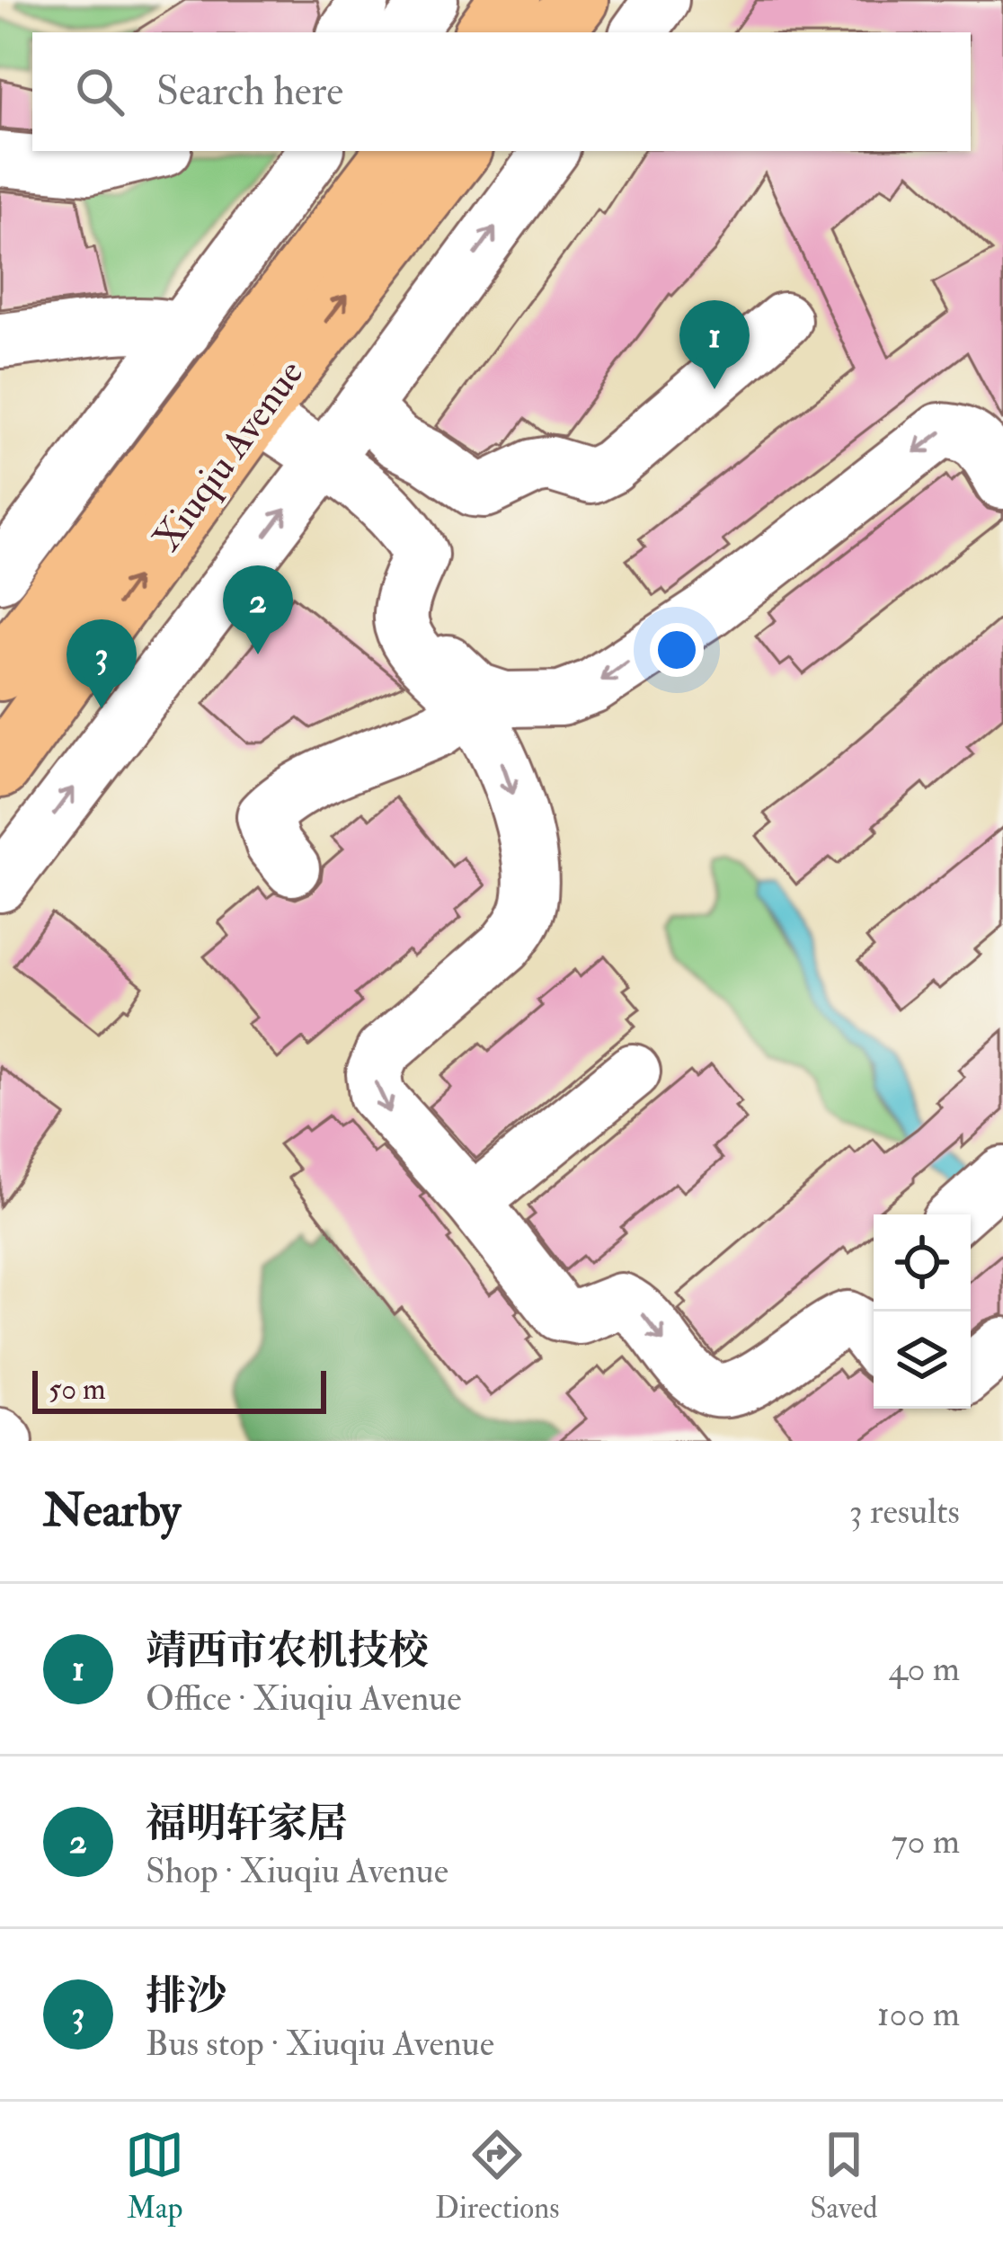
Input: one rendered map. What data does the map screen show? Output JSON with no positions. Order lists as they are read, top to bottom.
{
  "streets": {
    "main road": ["Xiuqiu Avenue"]
  },
  "scale_bar": "50 m",
  "page": {
    "search": "Search here",
    "pins": ["1", "2", "3"],
    "scale": "50 m",
    "heading": ["Nearby", "3 results"],
    "list": [
      {
        "mark": "1",
        "name": "靖西市农机技校",
        "note": "Office · Xiuqiu Avenue",
        "value": "40 m"
      },
      {
        "mark": "2",
        "name": "福明轩家居",
        "note": "Shop · Xiuqiu Avenue",
        "value": "70 m"
      },
      {
        "mark": "3",
        "name": "排沙",
        "note": "Bus stop · Xiuqiu Avenue",
        "value": "100 m"
      }
    ],
    "nav": ["Map", "Directions", "Saved"]
  }
}
